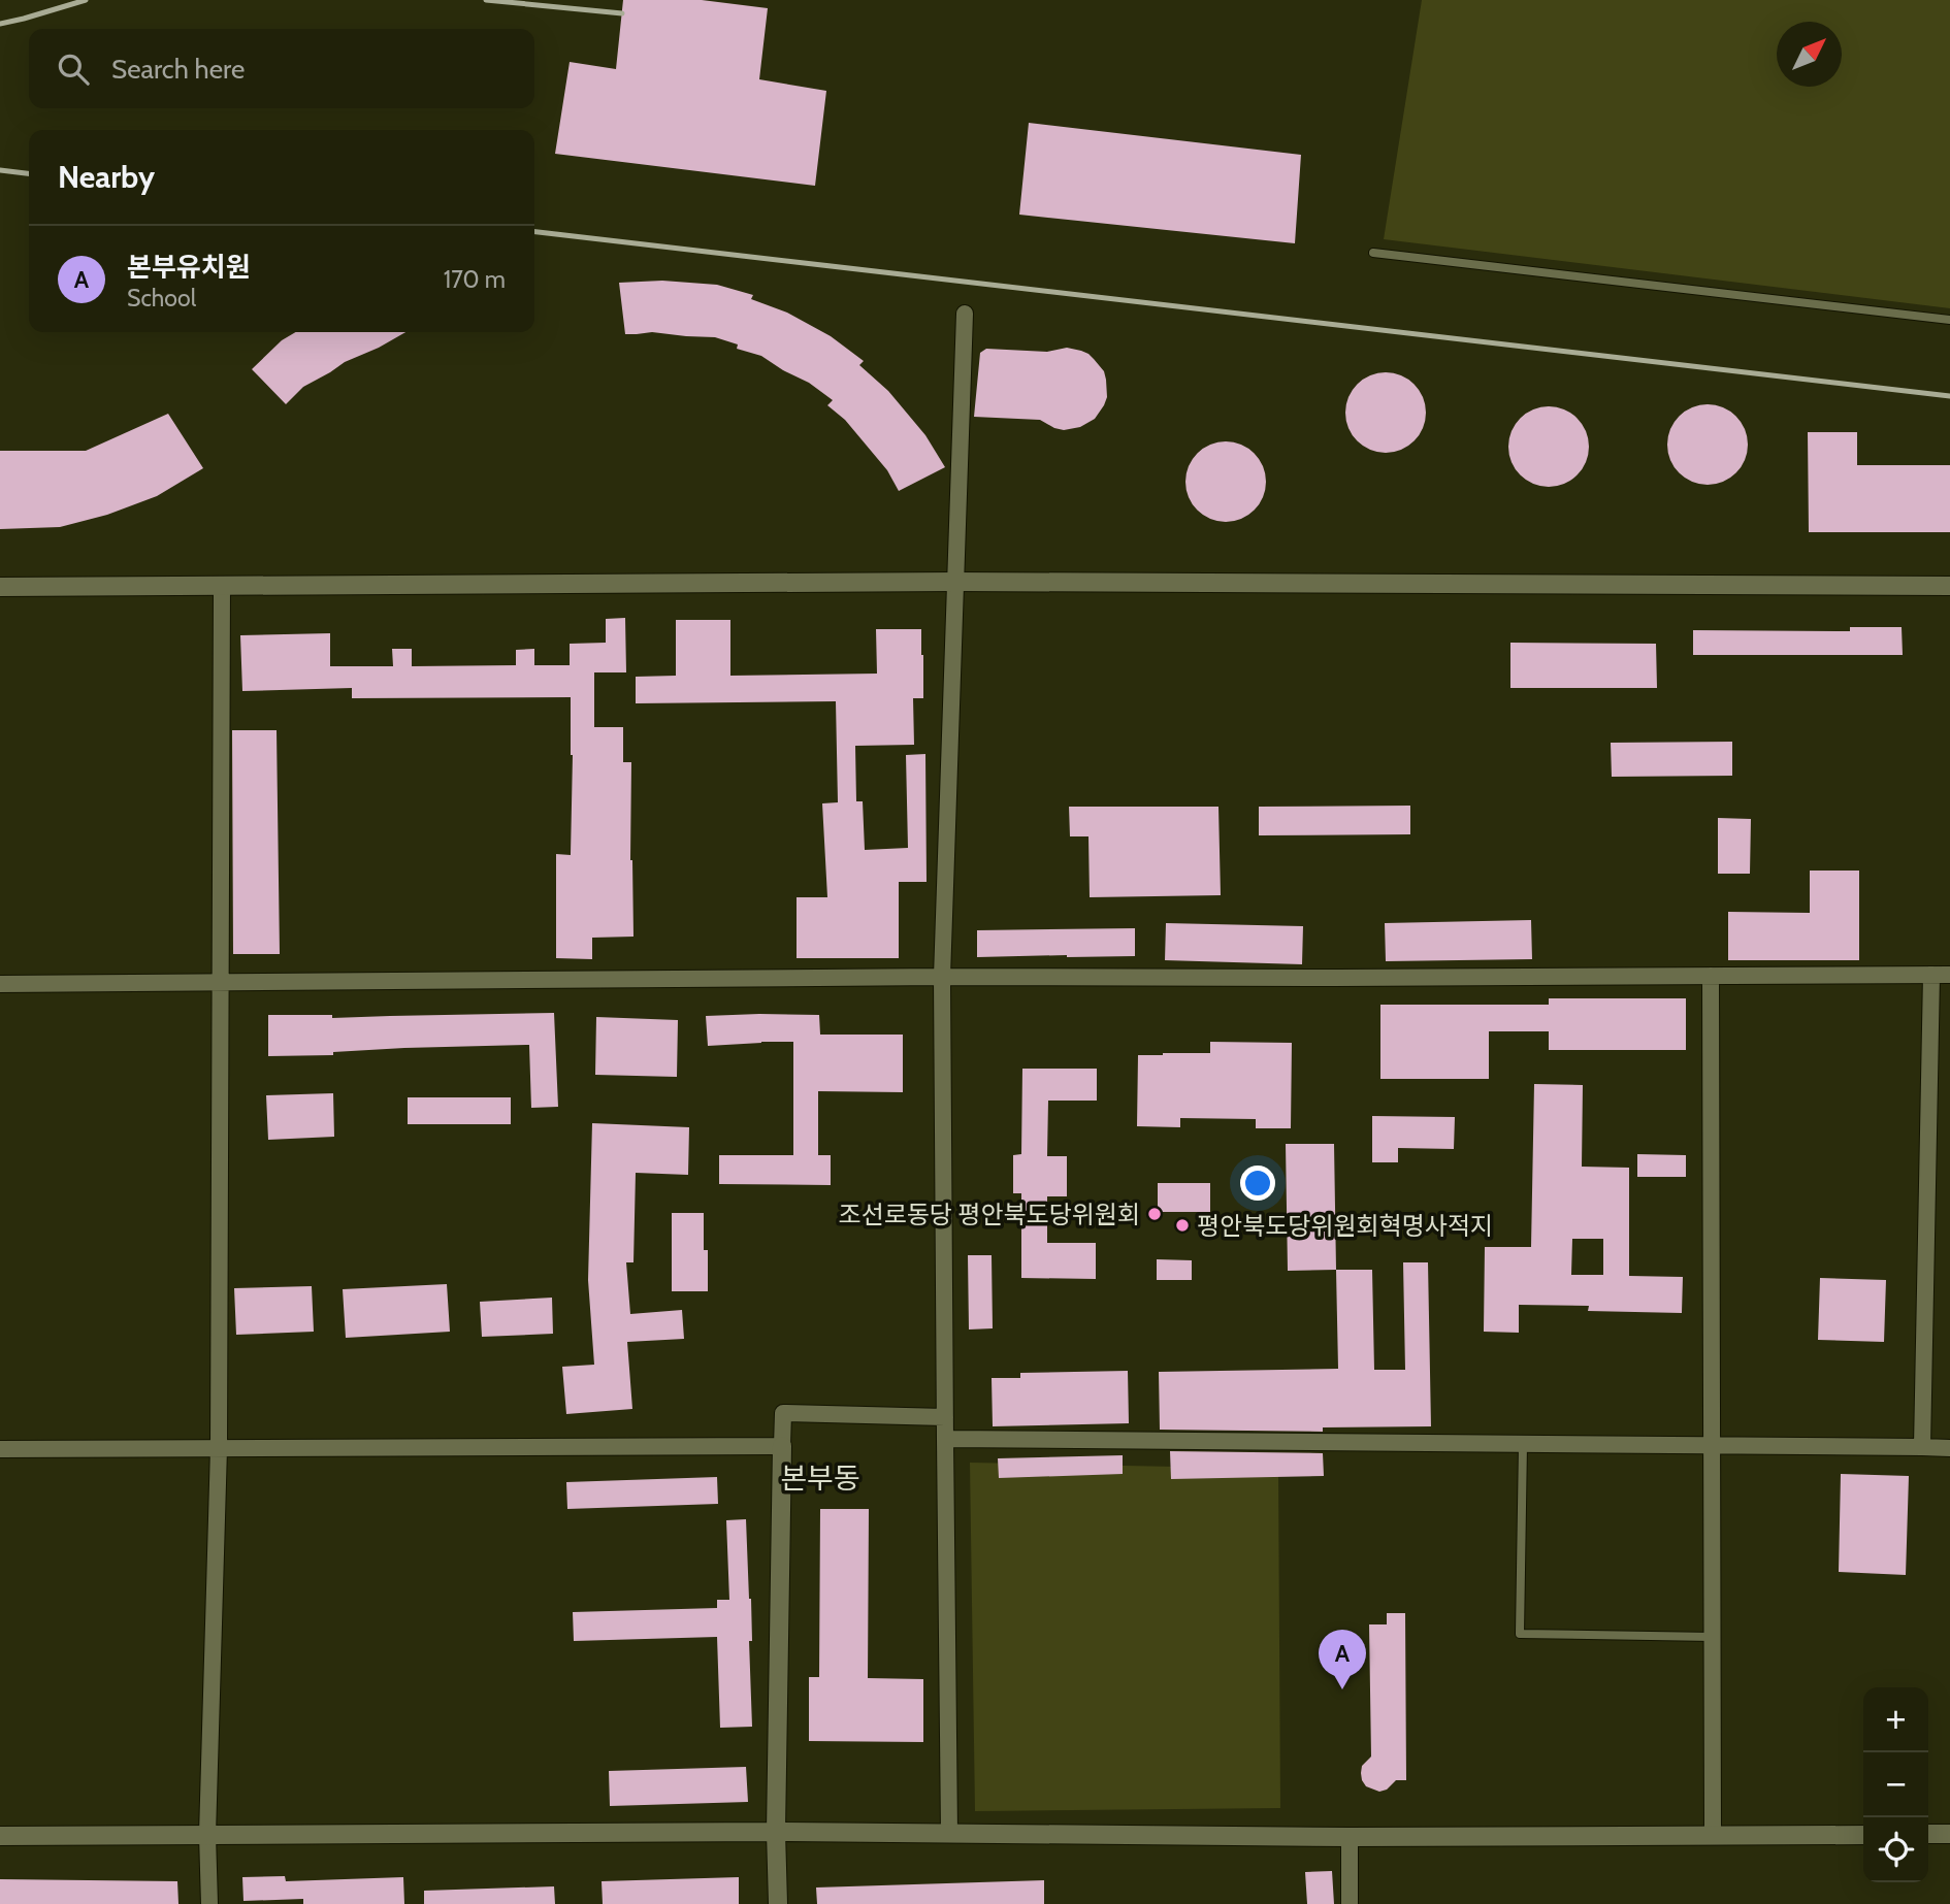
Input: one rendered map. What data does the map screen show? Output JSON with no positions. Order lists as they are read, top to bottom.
{
  "districts": ["본부동"],
  "places": ["조선로동당 평안북도당위원회", "평안북도당위원회혁명사적지"],
  "north": "top right",
  "page": {
    "search": "Search here",
    "heading": "Nearby",
    "list": [
      {
        "mark": "A",
        "name": "본부유치원",
        "note": "School",
        "value": "170 m"
      }
    ],
    "pins": "A",
    "map_buttons": ["+", "−"]
  }
}
